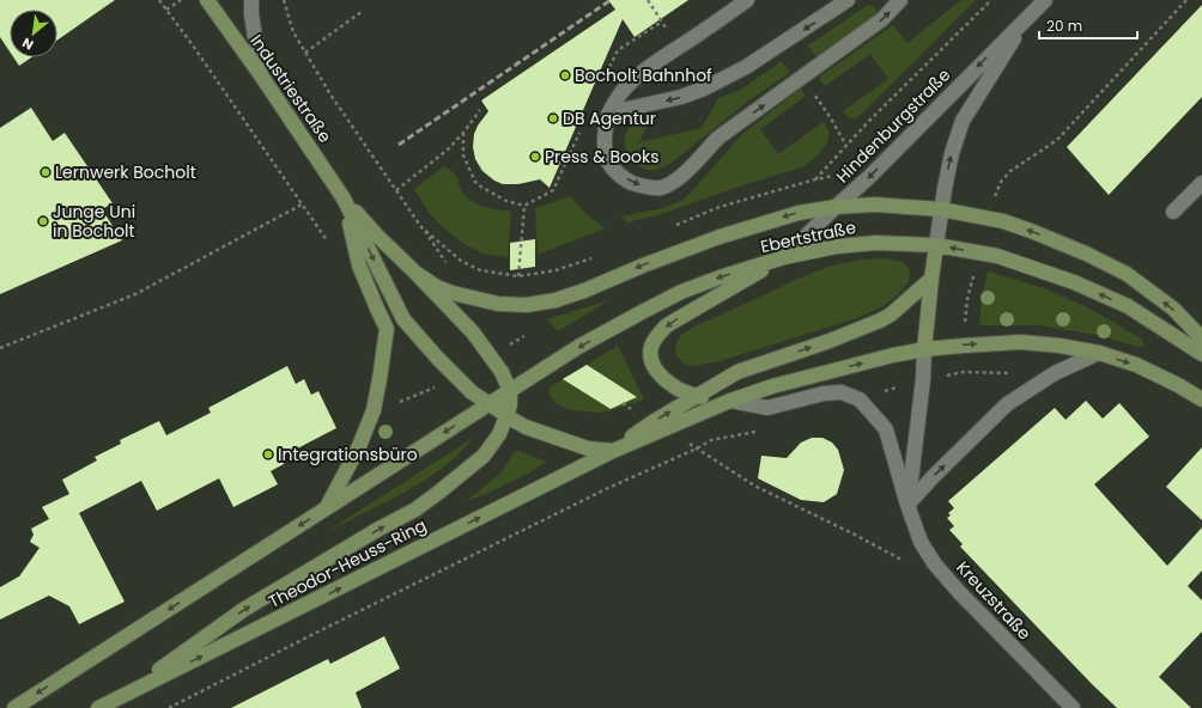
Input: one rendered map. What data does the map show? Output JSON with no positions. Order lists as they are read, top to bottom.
{
  "streets": {
    "main road": ["Industriestraße", "Ebertstraße", "Theodor-Heuss-Ring"],
    "street": ["Hindenburgstraße", "Kreuzstraße"]
  },
  "crossings": [
    ["Hindenburgstraße", "Ebertstraße"]
  ],
  "places": [
    "Bocholt Bahnhof",
    "DB Agentur",
    "Press & Books",
    "Lernwerk Bocholt",
    "Junge Uni in Bocholt",
    "Integrationsbüro"
  ],
  "scale_bar": "20 m",
  "north": "bottom left"
}
